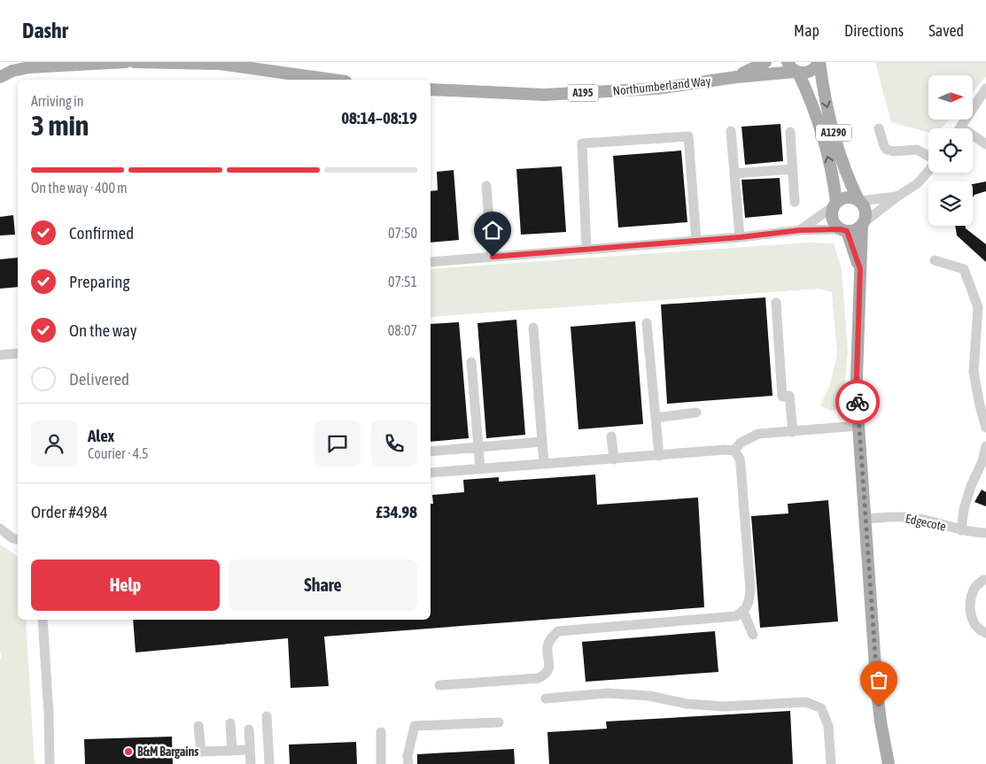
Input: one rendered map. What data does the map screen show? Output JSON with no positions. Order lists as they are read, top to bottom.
{
  "streets": {
    "main road": ["Northumberland Way", "A195", "A1290"],
    "street": ["Edgecote"]
  },
  "crossings": [
    ["Northumberland Way", "A195"],
    ["Northumberland Way", "A1290"],
    ["A195", "A1290"],
    ["A1290", "Edgecote"]
  ],
  "places": ["B&M Bargains"],
  "north": "right",
  "page": {
    "header": "Dashr",
    "nav": ["Map", "Directions", "Saved"],
    "heading": ["3 min", "Arriving in", "08:14–08:19"],
    "panel": [
      "Alex",
      "Courier · 4.5",
      "Order #4984",
      "£34.98"
    ],
    "bar": "On the way · 400 m",
    "list": [
      ["Confirmed", "07:50"],
      ["Preparing", "07:51"],
      ["On the way", "08:07"],
      "Delivered"
    ],
    "buttons": ["Help", "Share"]
  }
}
